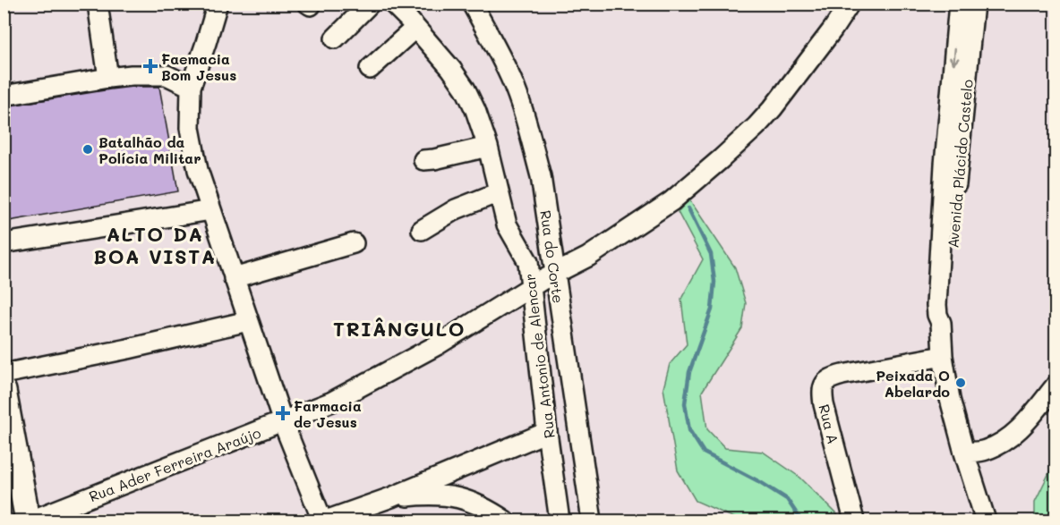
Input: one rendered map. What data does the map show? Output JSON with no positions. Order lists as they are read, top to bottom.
{
  "streets": {
    "street": [
      "Avenida Plácido Castelo",
      "Rua do Corte",
      "Rua Antonio de Alencar",
      "Rua A",
      "Rua Ader Ferreira Araújo"
    ]
  },
  "crossings": [
    ["Avenida Plácido Castelo", "Rua A"],
    ["Rua do Corte", "Rua Ader Ferreira Araújo"],
    ["Rua Antonio de Alencar", "Rua Ader Ferreira Araújo"]
  ],
  "districts": ["ALTO DA BOA VISTA", "TRIÂNGULO"],
  "places": {
    "health": ["Faemacia Bom Jesus", "Farmacia de Jesus"],
    "other": ["Batalhão da Polícia Militar", "Peixada O Abelardo"]
  }
}
